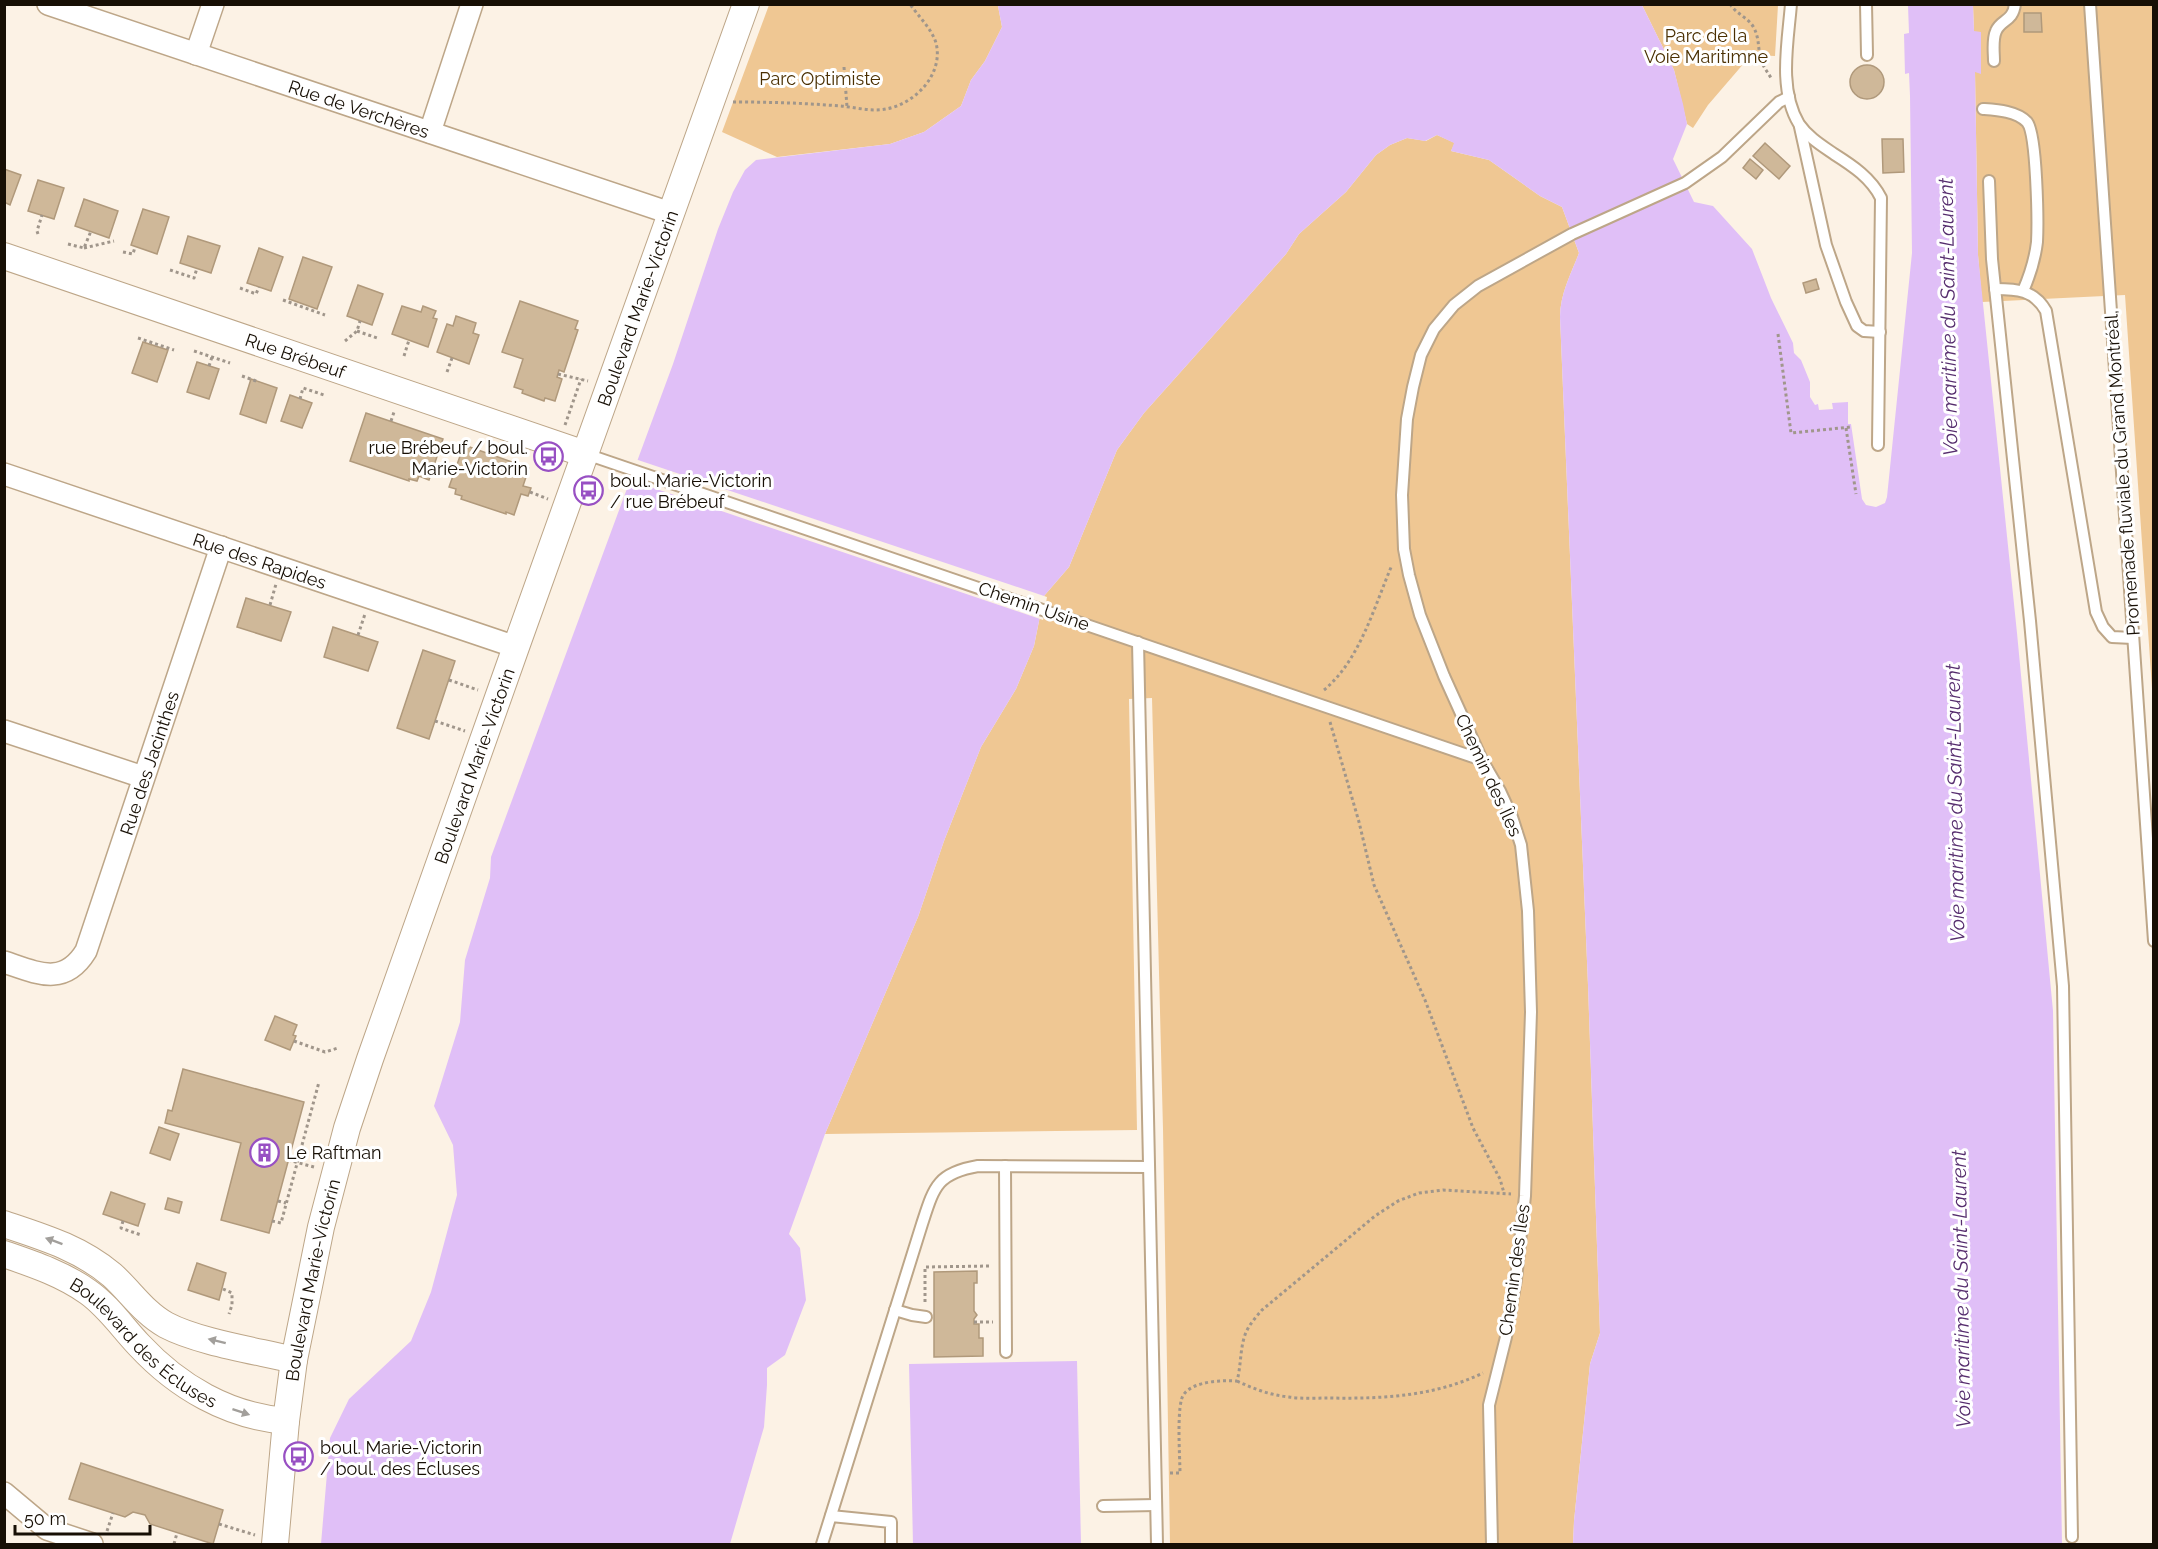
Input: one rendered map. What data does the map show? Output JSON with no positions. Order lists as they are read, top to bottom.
{
  "streets": {
    "street": [
      "Rue de Verchères",
      "Boulevard Marie-Victorin",
      "Rue Brébeuf",
      "Rue des Rapides",
      "Rue des Jacinthes",
      "Boulevard des Écluses"
    ],
    "lane": ["Promenade fluviale du Grand Montréal,", "Chemin Usine", "Chemin des Îles"]
  },
  "crossings": [
    ["Rue de Verchères", "Boulevard Marie-Victorin"],
    ["Boulevard Marie-Victorin", "Rue Brébeuf"],
    ["Boulevard Marie-Victorin", "Rue des Rapides"],
    ["Boulevard Marie-Victorin", "Chemin Usine"],
    ["Boulevard Marie-Victorin", "Boulevard des Écluses"],
    ["Rue Brébeuf", "Chemin Usine"],
    ["Rue des Rapides", "Rue des Jacinthes"],
    ["Chemin Usine", "Chemin des Îles"]
  ],
  "water": ["Voie maritime du Saint-Laurent"],
  "parks": ["Parc de la Voie Maritimne", "Parc Optimiste"],
  "places": {
    "bus stop": ["rue Brébeuf / boul. Marie-Victorin", "boul. Marie-Victorin / rue Brébeuf", "boul. Marie-Victorin / boul. des Écluses"],
    "building": ["Le Raftman"]
  },
  "scale_bar": "50 m"
}
